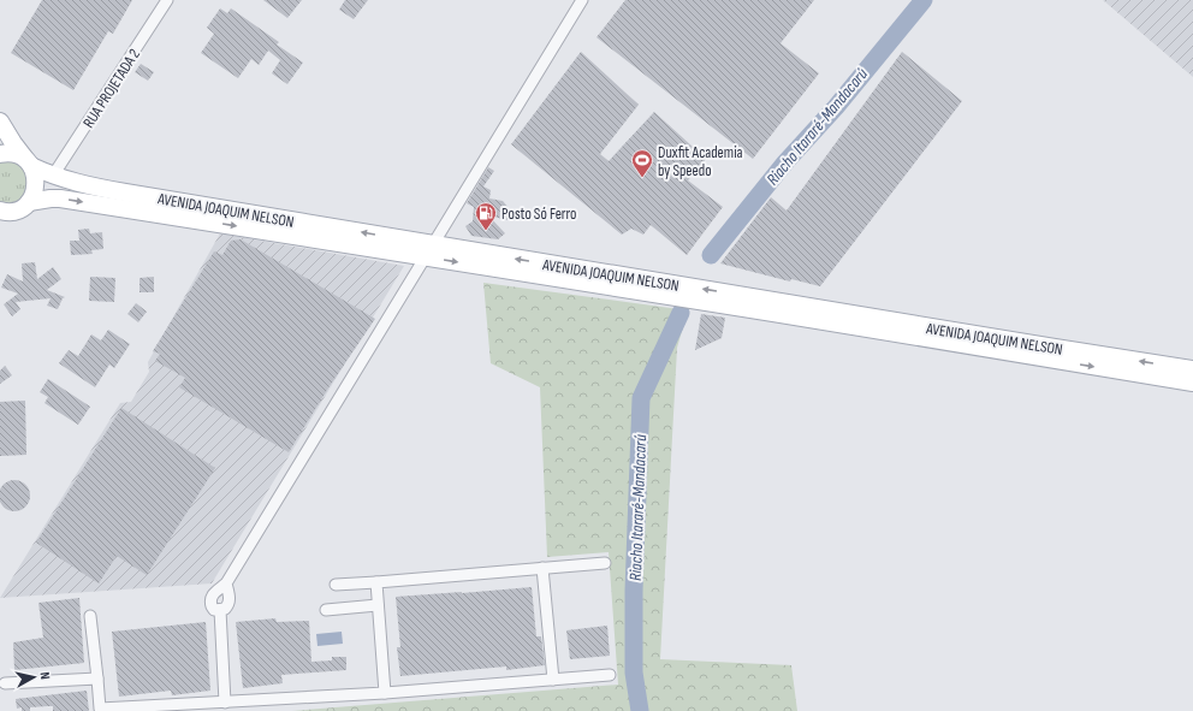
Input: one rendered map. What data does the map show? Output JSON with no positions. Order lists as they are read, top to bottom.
{
  "streets": {
    "main road": ["AVENIDA JOAQUIM NELSON"],
    "street": ["RUA PROJETADA 2"]
  },
  "crossings": [
    ["RUA PROJETADA 2", "AVENIDA JOAQUIM NELSON"]
  ],
  "water": ["Riacho Itararé-Mandacarú"],
  "places": {
    "sports": ["Duxfit Academia by Speedo"],
    "fuel station": ["Posto Só Ferro"]
  },
  "north": "right"
}
